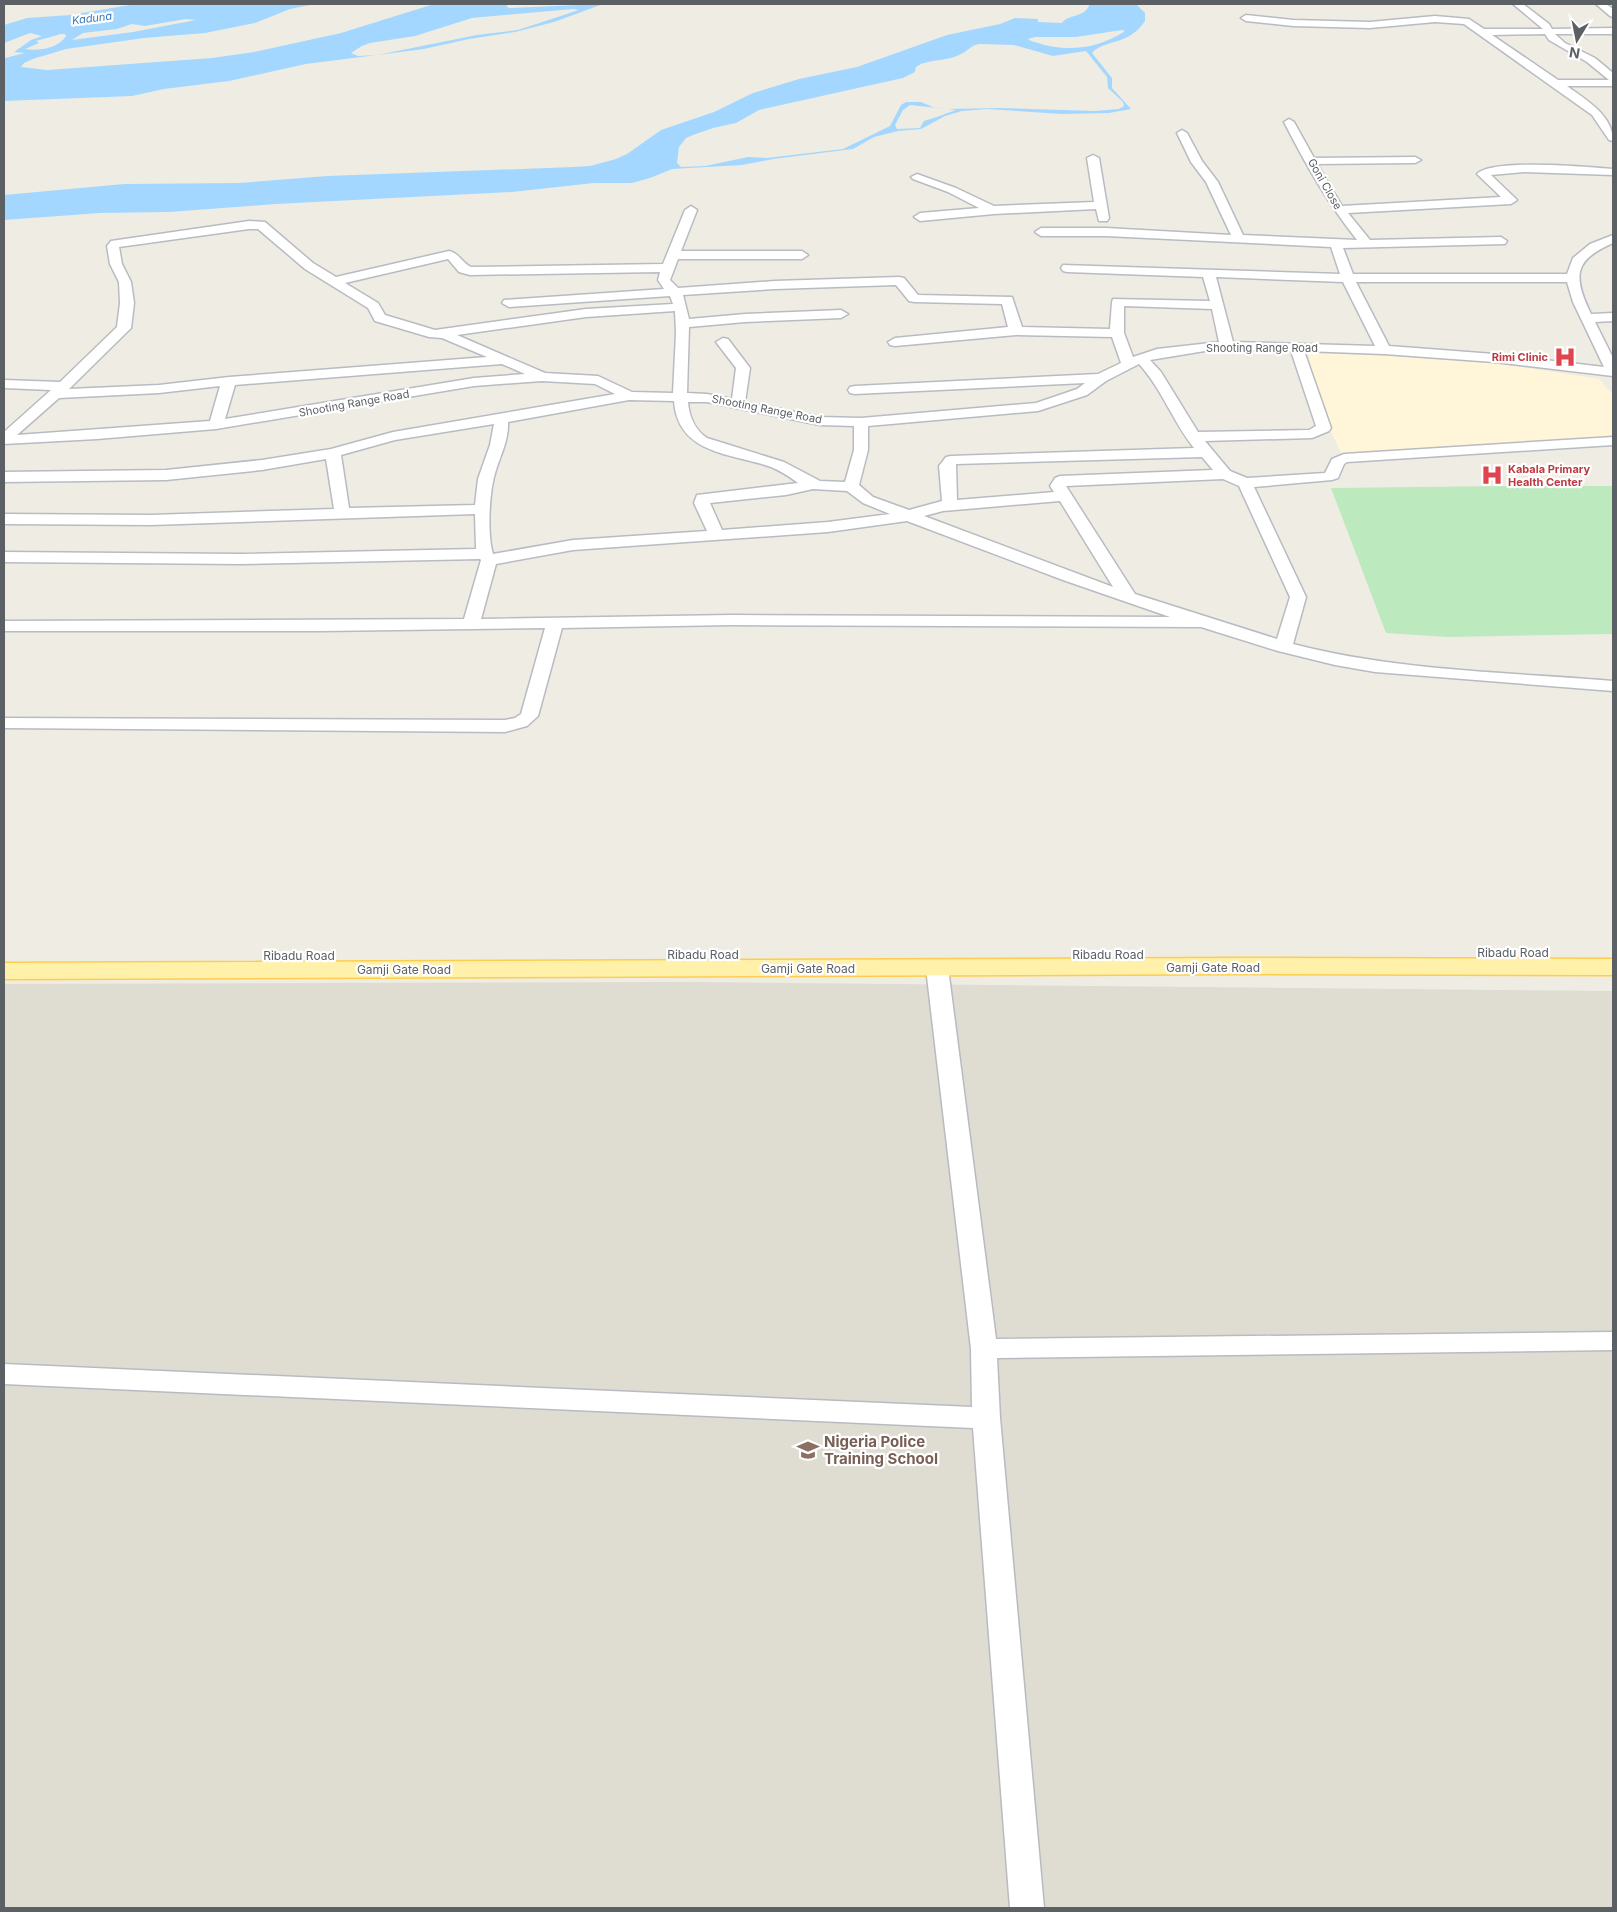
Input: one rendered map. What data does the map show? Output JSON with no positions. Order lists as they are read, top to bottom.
{
  "streets": {
    "main road": ["Ribadu Road", "Gamji Gate Road"],
    "street": ["Goni Close", "Shooting Range Road"]
  },
  "crossings": [
    ["Ribadu Road", "Gamji Gate Road"]
  ],
  "water": ["Kaduna"],
  "places": {
    "hospital": ["Rimi Clinic", "Kabala Primary Health Center"],
    "school or university": ["Nigeria Police Training School"]
  },
  "north": "bottom"
}
